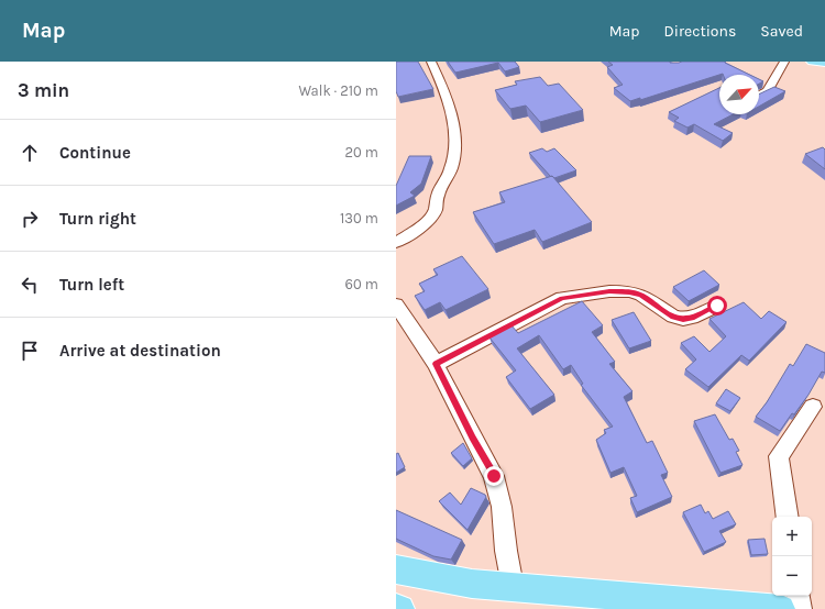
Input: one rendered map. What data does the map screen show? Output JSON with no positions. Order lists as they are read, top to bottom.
{
  "north": "top right",
  "page": {
    "header": "Map",
    "nav": ["Map", "Directions", "Saved"],
    "heading": ["3 min", "Walk · 210 m"],
    "list": [
      ["Continue", "20 m"],
      ["Turn right", "130 m"],
      ["Turn left", "60 m"],
      "Arrive at destination"
    ],
    "map_buttons": ["+", "−"]
  }
}
